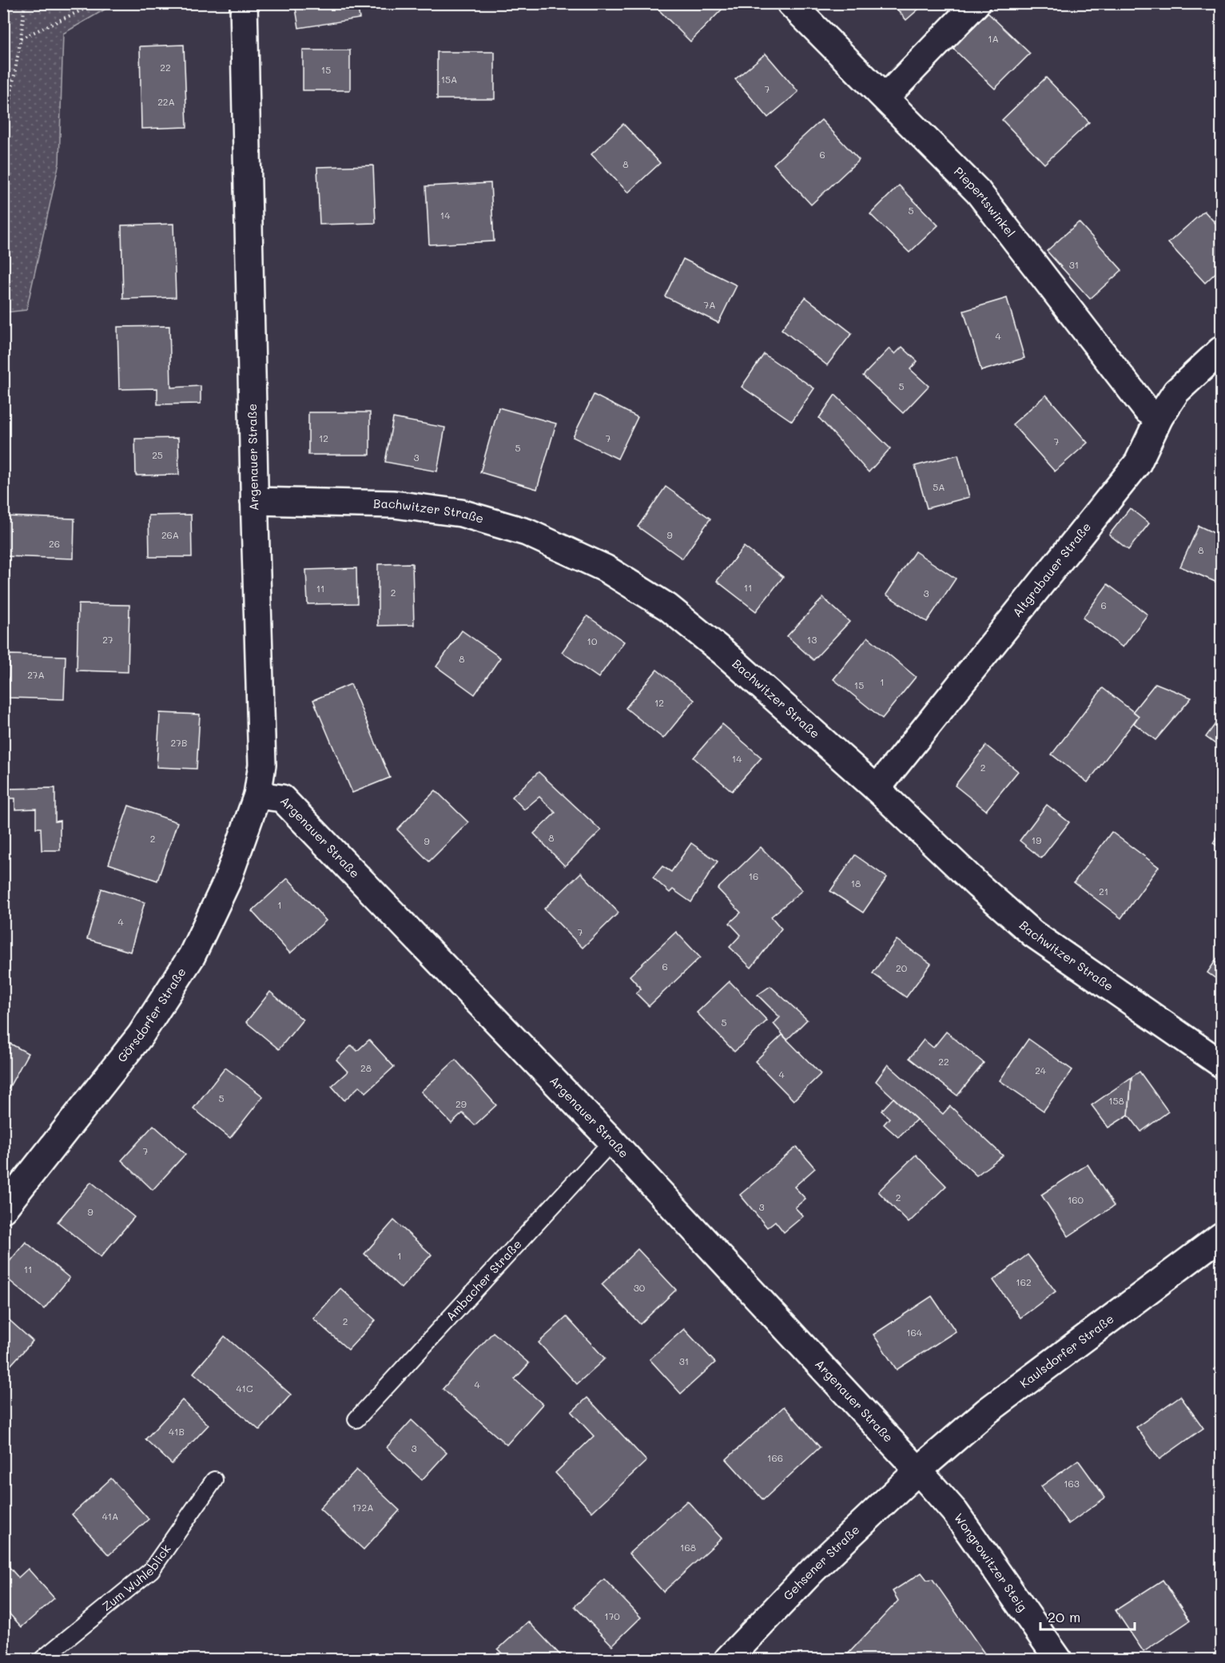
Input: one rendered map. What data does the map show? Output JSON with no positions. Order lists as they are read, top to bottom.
{
  "streets": {
    "street": [
      "Piepertswinkel",
      "Argenauer Straße",
      "Bachwitzer Straße",
      "Altgrabauer Straße",
      "Görsdorfer Straße",
      "Kaulsdorfer Straße",
      "Wongrowitzer Steig",
      "Gehsener Straße"
    ],
    "lane": ["Ambacher Straße", "Zum Wuhleblick"]
  },
  "crossings": [
    ["Piepertswinkel", "Altgrabauer Straße"],
    ["Argenauer Straße", "Bachwitzer Straße"],
    ["Argenauer Straße", "Görsdorfer Straße"],
    ["Argenauer Straße", "Ambacher Straße"],
    ["Argenauer Straße", "Kaulsdorfer Straße"],
    ["Argenauer Straße", "Wongrowitzer Steig"],
    ["Argenauer Straße", "Gehsener Straße"],
    ["Bachwitzer Straße", "Altgrabauer Straße"],
    ["Kaulsdorfer Straße", "Wongrowitzer Steig"],
    ["Kaulsdorfer Straße", "Gehsener Straße"],
    ["Wongrowitzer Steig", "Gehsener Straße"]
  ],
  "house_numbers": [
    "1A",
    "22",
    "15",
    "15A",
    "7",
    "22A",
    "6",
    "8",
    "5",
    "14",
    "31",
    "7A",
    "4",
    "5",
    "12",
    "7",
    "7",
    "5",
    "25",
    "3",
    "5A",
    "26A",
    "9",
    "26",
    "8",
    "11",
    "11",
    "2",
    "3",
    "6",
    "27",
    "13",
    "10",
    "8",
    "27A",
    "1",
    "15",
    "12",
    "27B",
    "14",
    "2",
    "8",
    "2",
    "19",
    "9",
    "16",
    "18",
    "21",
    "1",
    "4",
    "7",
    "6",
    "20",
    "5",
    "22",
    "28",
    "24",
    "4",
    "5",
    "158",
    "29",
    "7",
    "2",
    "160",
    "3",
    "9",
    "1",
    "11",
    "162",
    "30",
    "2",
    "164",
    "31",
    "4",
    "41C",
    "41B",
    "3",
    "166",
    "163",
    "172A",
    "41A",
    "168",
    "170"
  ],
  "scale_bar": "20 m"
}
